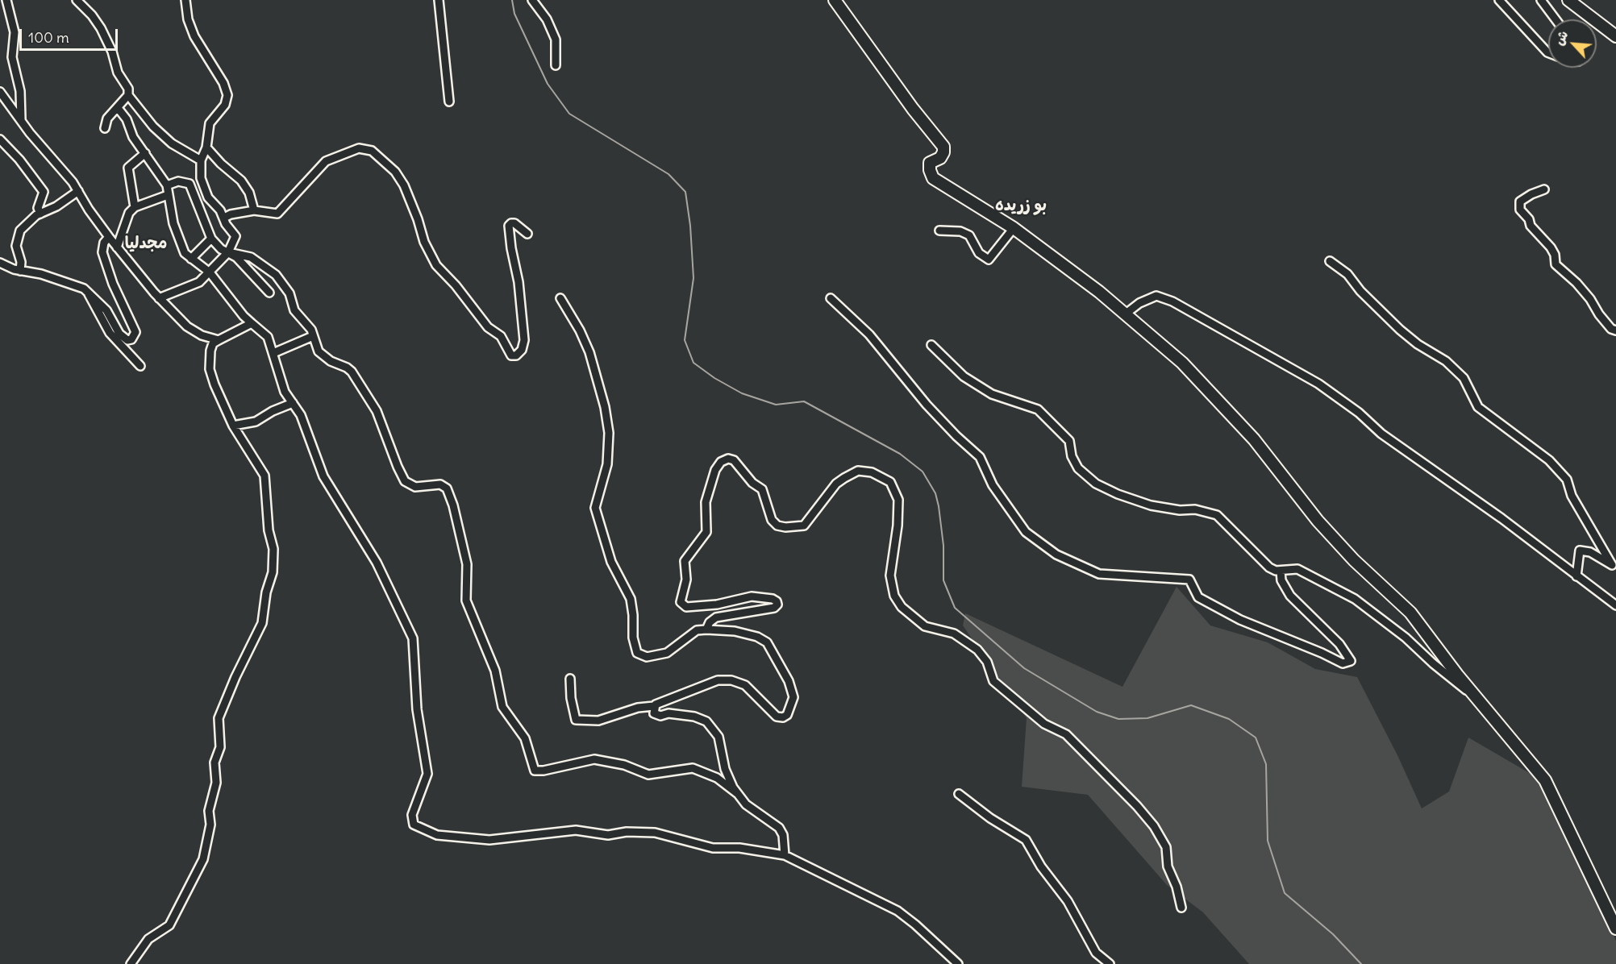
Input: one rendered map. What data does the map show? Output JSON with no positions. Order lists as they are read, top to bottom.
{
  "districts": ["بو زريده", "مجدليا"],
  "scale_bar": "100 m",
  "north": "top left"
}
